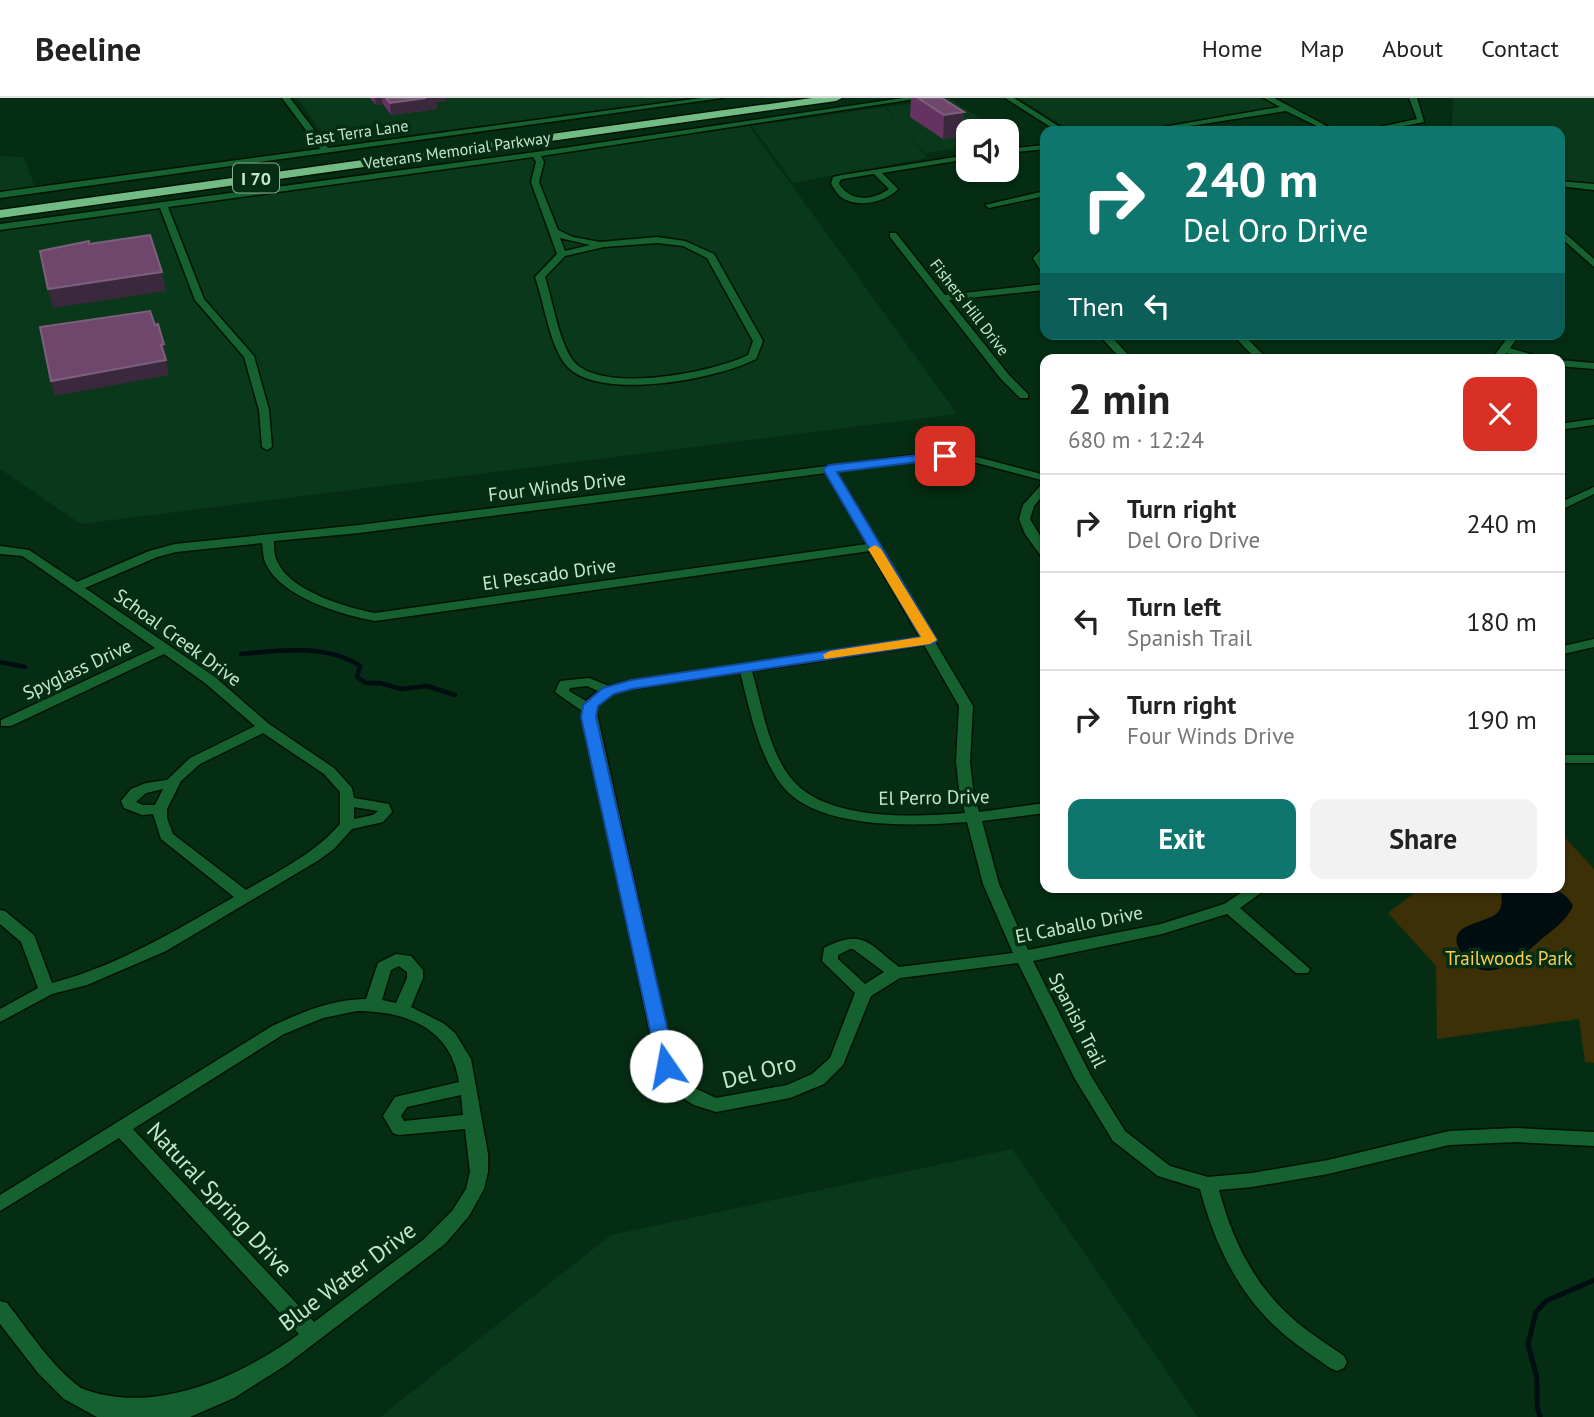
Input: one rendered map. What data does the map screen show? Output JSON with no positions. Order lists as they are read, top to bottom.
{
  "streets": {
    "highway": ["I 70"],
    "street": [
      "East Terra Lane",
      "Veterans Memorial Parkway",
      "Fishers Hill Drive",
      "Four Winds Drive",
      "El Pescado Drive",
      "Schoal Creek Drive",
      "Spyglass Drive",
      "El Perro Drive",
      "El Caballo Drive",
      "Spanish Trail",
      "Del Oro",
      "Natural Spring Drive",
      "Blue Water Drive"
    ]
  },
  "crossings": [
    ["Four Winds Drive", "El Pescado Drive"],
    ["Four Winds Drive", "Schoal Creek Drive"],
    ["Four Winds Drive", "Spanish Trail"],
    ["El Pescado Drive", "Spanish Trail"],
    ["Schoal Creek Drive", "Spyglass Drive"],
    ["El Perro Drive", "Spanish Trail"],
    ["El Caballo Drive", "Spanish Trail"],
    ["Natural Spring Drive", "Blue Water Drive"]
  ],
  "parks": ["Trailwoods Park"],
  "page": {
    "header": "Beeline",
    "nav": [
      "Home",
      "Map",
      "About",
      "Contact"
    ],
    "turn": ["240 m", "Del Oro Drive"],
    "then": "Then",
    "heading": ["2 min", "680 m · 12:24"],
    "list": [
      {
        "name": "Turn right",
        "note": "Del Oro Drive",
        "value": "240 m"
      },
      {
        "name": "Turn left",
        "note": "Spanish Trail",
        "value": "180 m"
      },
      {
        "name": "Turn right",
        "note": "Four Winds Drive",
        "value": "190 m"
      }
    ],
    "buttons": ["Exit", "Share"]
  }
}
